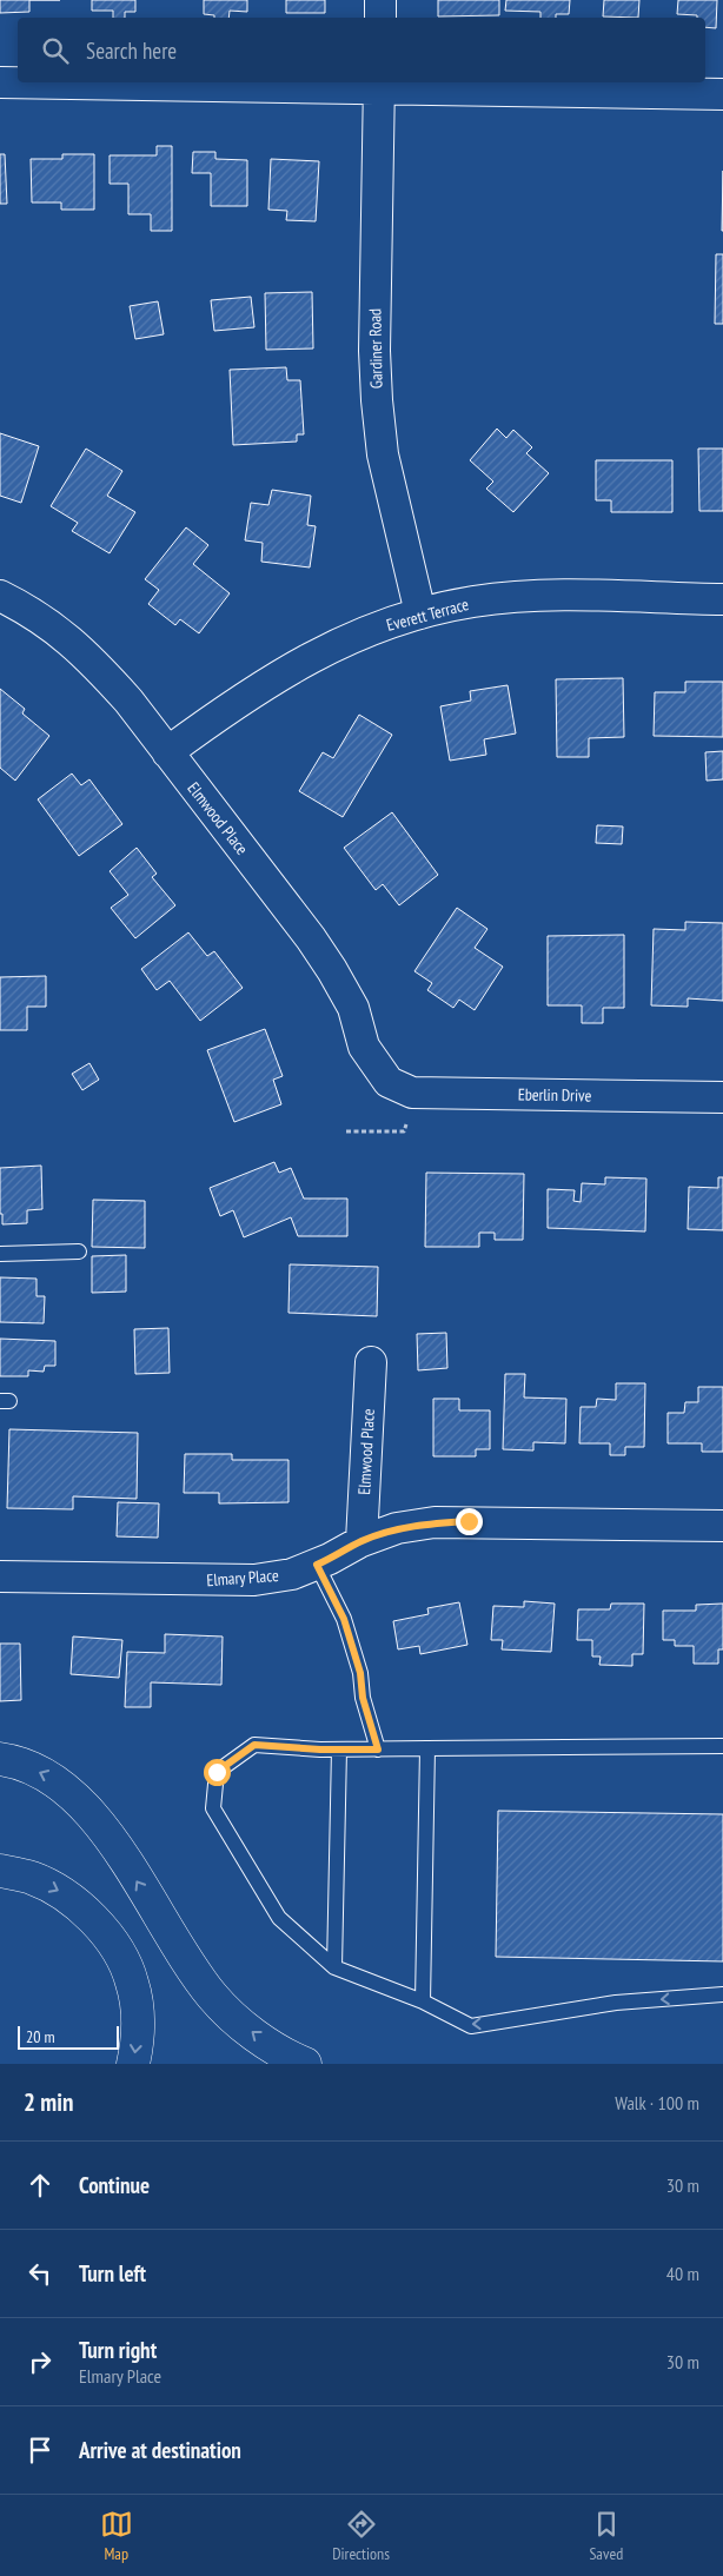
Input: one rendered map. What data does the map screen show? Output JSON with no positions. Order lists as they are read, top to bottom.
{
  "streets": {
    "street": [
      "Gardiner Road",
      "Everett Terrace",
      "Elmwood Place",
      "Eberlin Drive",
      "Elmary Place"
    ]
  },
  "crossings": [
    ["Gardiner Road", "Everett Terrace"],
    ["Everett Terrace", "Elmwood Place"],
    ["Elmwood Place", "Eberlin Drive"],
    ["Elmwood Place", "Elmary Place"]
  ],
  "scale_bar": "20 m",
  "page": {
    "search": "Search here",
    "scale": "20 m",
    "heading": ["2 min", "Walk · 100 m"],
    "list": [
      ["Continue", "30 m"],
      ["Turn left", "40 m"],
      ["Turn right", "Elmary Place", "30 m"],
      "Arrive at destination"
    ],
    "nav": ["Map", "Directions", "Saved"]
  }
}
